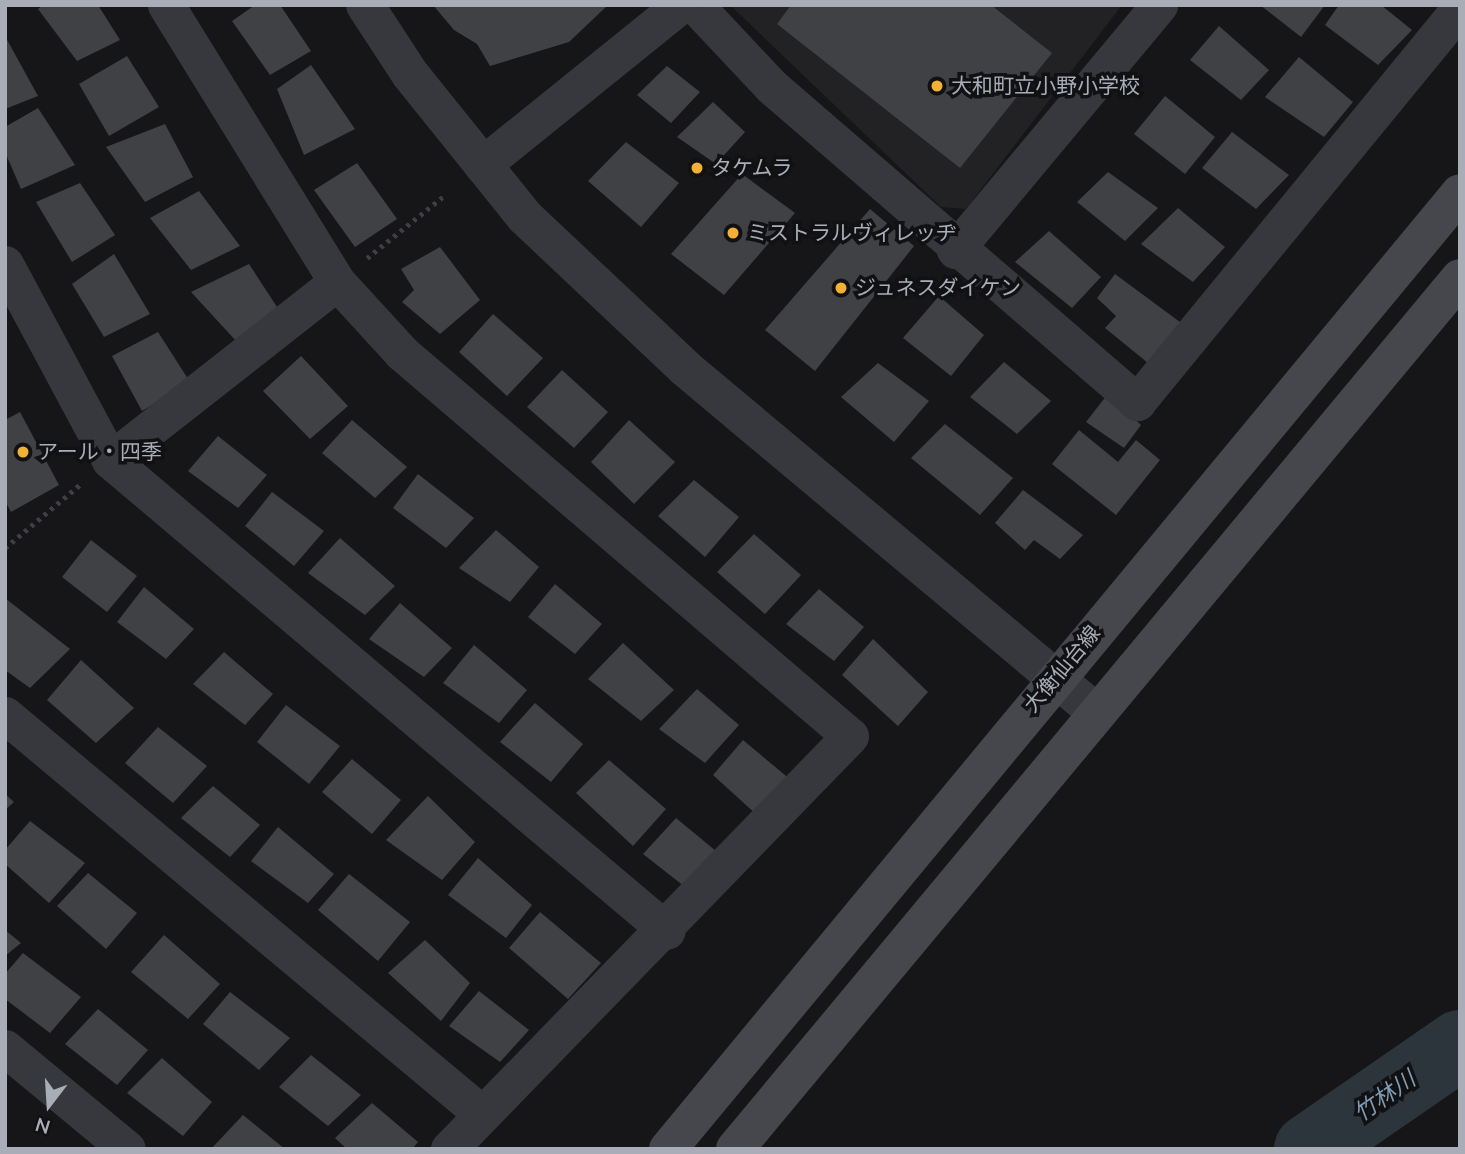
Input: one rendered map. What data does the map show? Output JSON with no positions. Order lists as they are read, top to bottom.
{
  "streets": {
    "main road": ["大衡仙台線"]
  },
  "water": ["竹林川"],
  "places": [
    "大和町立小野小学校",
    "タケムラ",
    "ミストラルヴィレッヂ",
    "ジュネスダイケン",
    "アール・四季"
  ],
  "north": "bottom"
}
